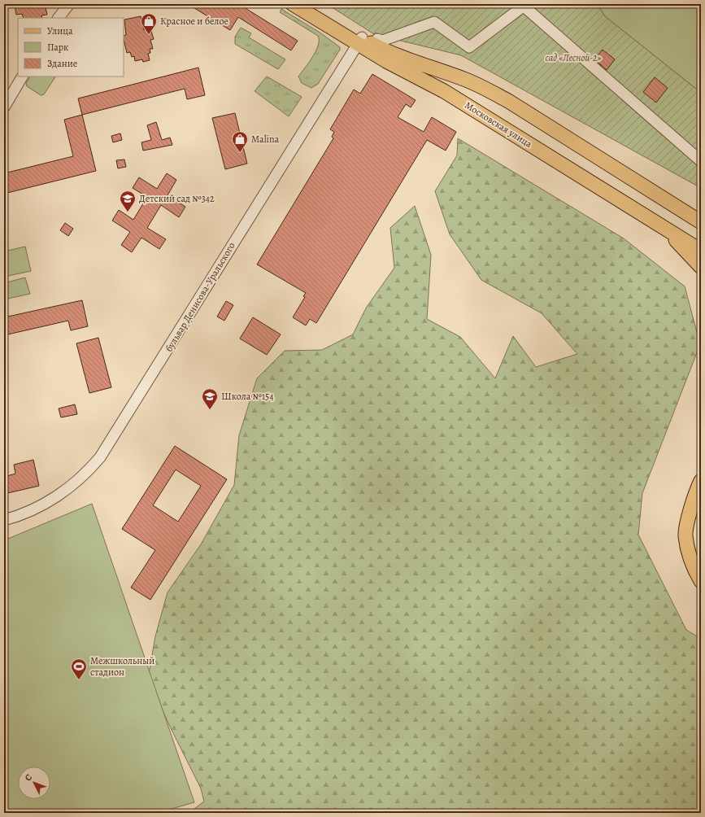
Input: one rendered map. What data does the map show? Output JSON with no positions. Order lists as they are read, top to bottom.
{
  "streets": {
    "main road": ["Московская улица"],
    "street": ["бульвар Денисова-Уральского"]
  },
  "crossings": [
    ["Московская улица", "бульвар Денисова-Уральского"]
  ],
  "parks": ["сад «Лесной-2»"],
  "places": {
    "shop": ["Красное и белое", "Malina"],
    "school or university": ["Детский сад №342", "Школа №154"],
    "sports": ["Межшкольный стадион"]
  },
  "legend": ["Улица", "Парк", "Здание"],
  "north": "top left"
}
